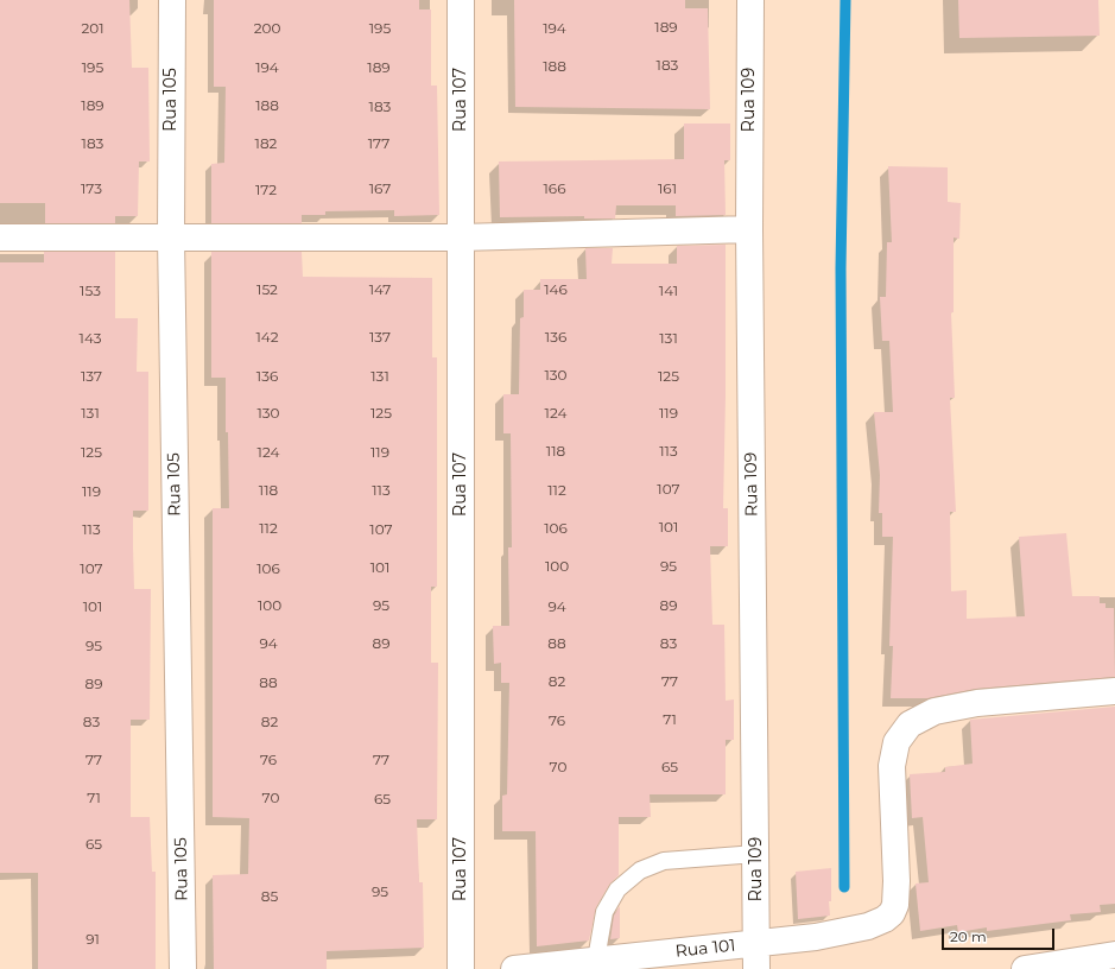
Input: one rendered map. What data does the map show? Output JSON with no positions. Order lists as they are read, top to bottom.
{
  "streets": {
    "street": [
      "Rua 105",
      "Rua 107",
      "Rua 109",
      "Rua 101"
    ]
  },
  "crossings": [
    ["Rua 109", "Rua 101"]
  ],
  "house_numbers": [
    "189",
    "201",
    "200",
    "195",
    "194",
    "183",
    "188",
    "195",
    "194",
    "189",
    "189",
    "188",
    "183",
    "183",
    "182",
    "177",
    "173",
    "167",
    "166",
    "161",
    "172",
    "152",
    "147",
    "146",
    "153",
    "141",
    "142",
    "137",
    "136",
    "143",
    "131",
    "130",
    "137",
    "136",
    "131",
    "125",
    "131",
    "130",
    "125",
    "124",
    "119",
    "118",
    "113",
    "125",
    "124",
    "119",
    "107",
    "118",
    "113",
    "112",
    "119",
    "101",
    "112",
    "106",
    "113",
    "107",
    "100",
    "95",
    "101",
    "107",
    "106",
    "100",
    "95",
    "89",
    "101",
    "94",
    "94",
    "89",
    "88",
    "83",
    "95",
    "82",
    "77",
    "88",
    "89",
    "71",
    "76",
    "83",
    "82",
    "77",
    "76",
    "77",
    "70",
    "65",
    "71",
    "70",
    "65",
    "65",
    "95",
    "85",
    "91"
  ],
  "scale_bar": "20 m"
}
